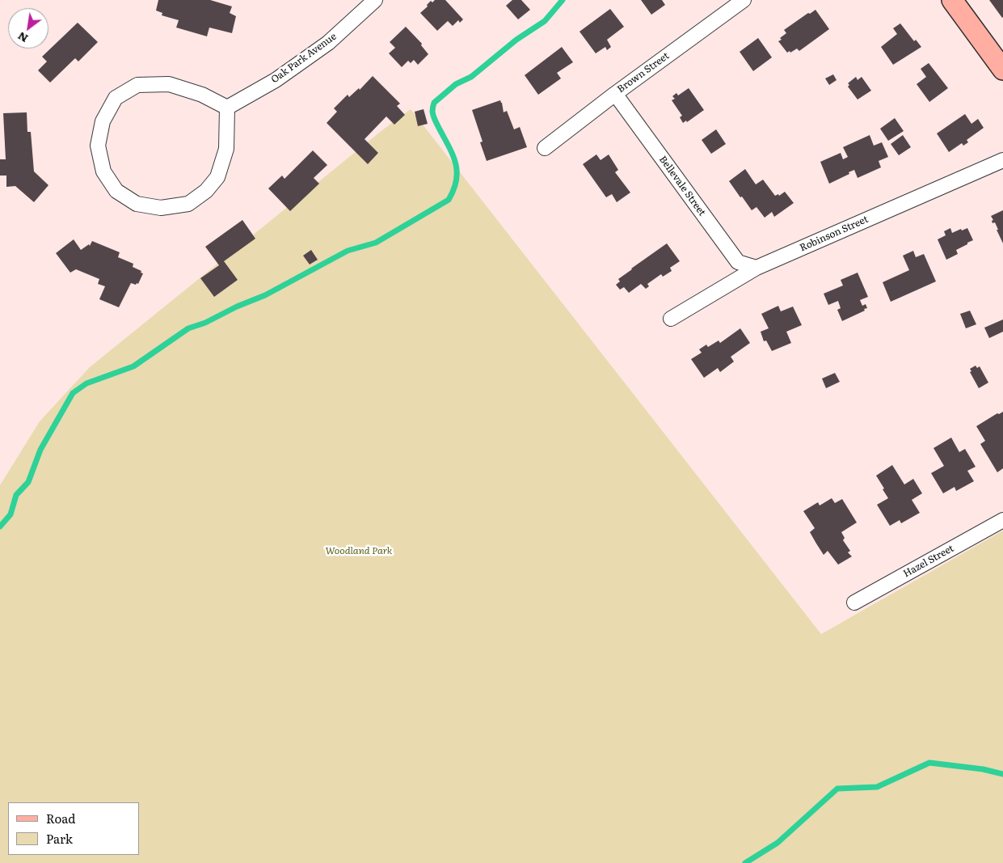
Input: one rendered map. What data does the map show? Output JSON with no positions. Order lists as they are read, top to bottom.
{
  "streets": {
    "street": [
      "Oak Park Avenue",
      "Brown Street",
      "Bellevale Street",
      "Robinson Street",
      "Hazel Street"
    ]
  },
  "crossings": [
    ["Brown Street", "Bellevale Street"],
    ["Bellevale Street", "Robinson Street"]
  ],
  "parks": ["Woodland Park"],
  "legend": ["Road", "Park"],
  "north": "bottom left"
}
